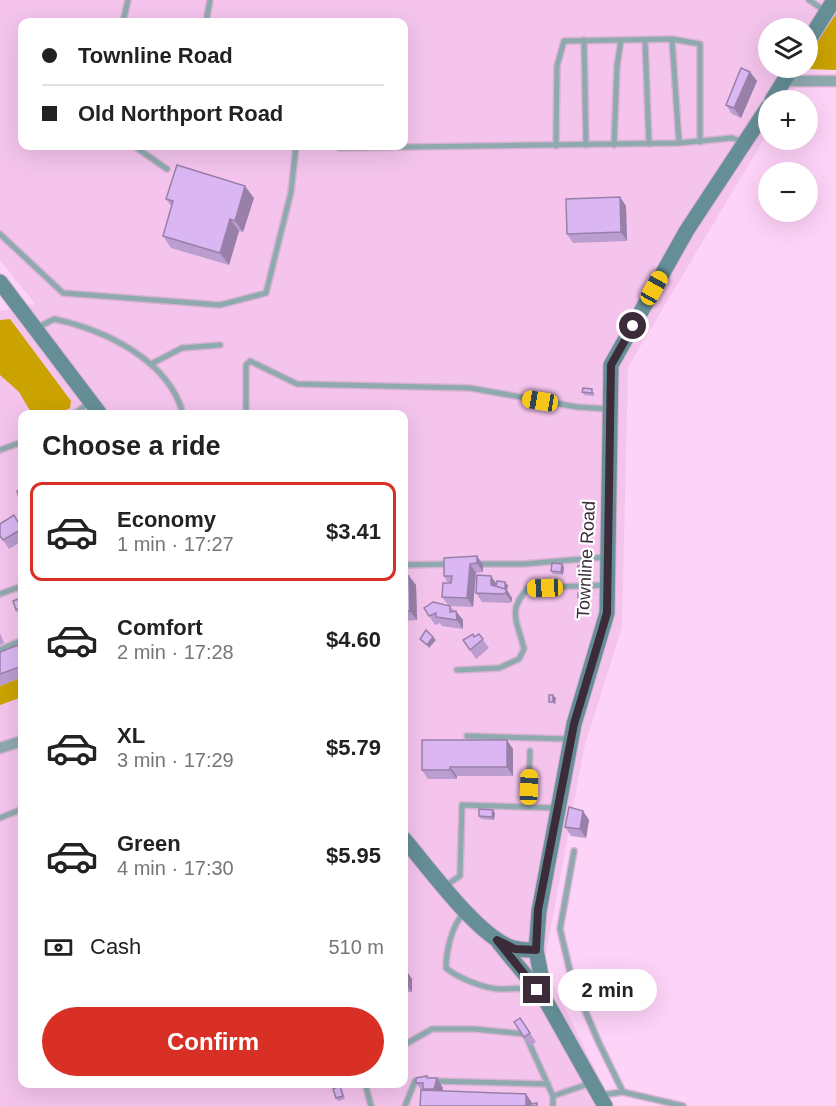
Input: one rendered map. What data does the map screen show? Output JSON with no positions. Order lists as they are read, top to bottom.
{
  "streets": {
    "main road": ["Townline Road"]
  },
  "page": {
    "map_buttons": ["+", "−"],
    "banner": ["Townline Road", "Old Northport Road"],
    "heading": "Choose a ride",
    "list": [
      {
        "name": "Economy",
        "note": "1 min · 17:27",
        "value": "$3.41"
      },
      {
        "name": "Comfort",
        "note": "2 min · 17:28",
        "value": "$4.60"
      },
      {
        "name": "XL",
        "note": "3 min · 17:29",
        "value": "$5.79"
      },
      {
        "name": "Green",
        "note": "4 min · 17:30",
        "value": "$5.95"
      }
    ],
    "pay": ["Cash", "510 m"],
    "bubble": "2 min",
    "buttons": "Confirm"
  }
}
